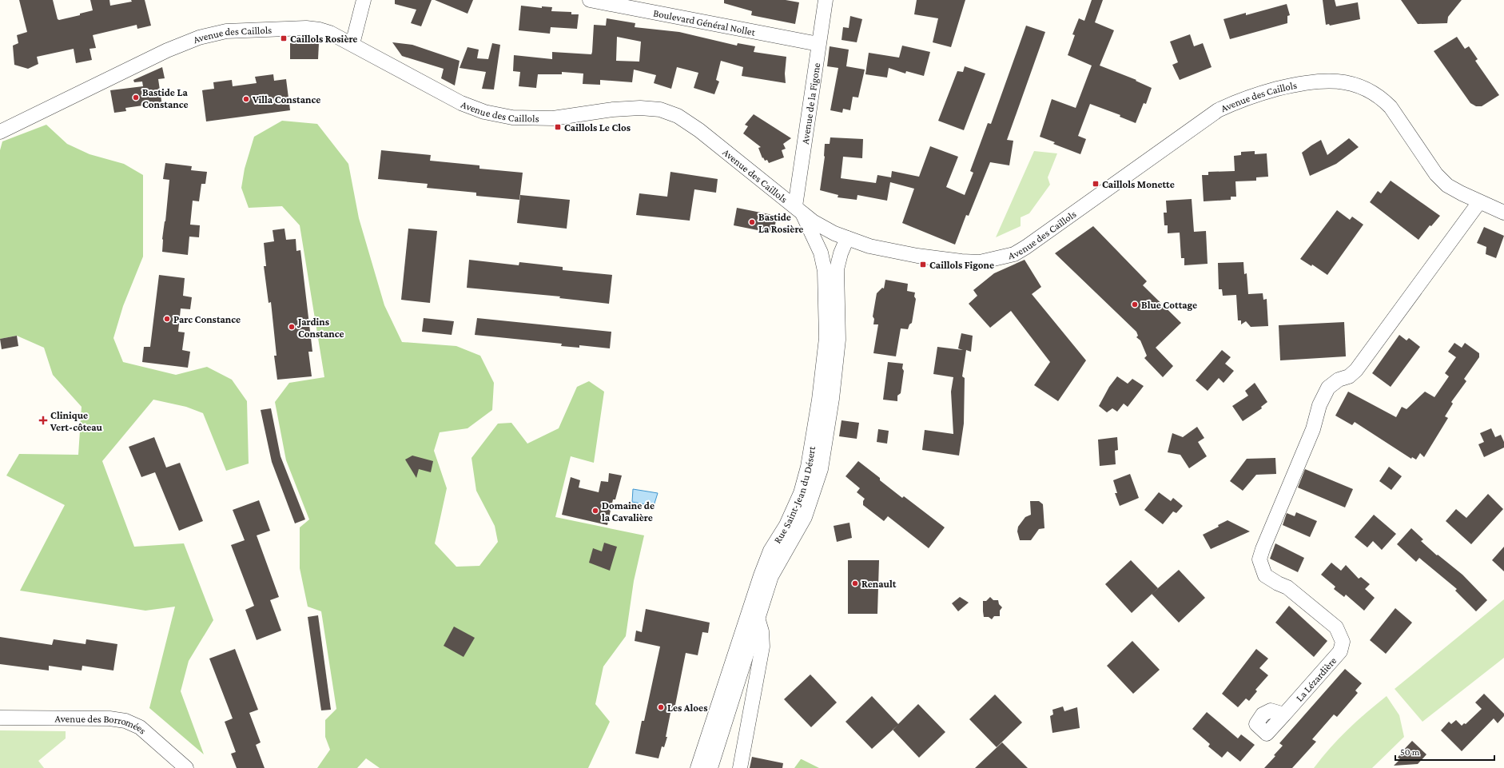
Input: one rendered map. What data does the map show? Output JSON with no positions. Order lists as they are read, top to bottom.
{
  "streets": {
    "street": [
      "Boulevard Général Nollet",
      "Avenue des Caillols",
      "Avenue de la Figone",
      "Rue Saint-Jean du Désert",
      "La Lézardière",
      "Avenue des Borromées"
    ]
  },
  "crossings": [
    ["Boulevard Général Nollet", "Avenue de la Figone"],
    ["Avenue des Caillols", "Avenue de la Figone"],
    ["Avenue des Caillols", "Rue Saint-Jean du Désert"],
    ["Avenue des Caillols", "La Lézardière"],
    ["Avenue de la Figone", "Rue Saint-Jean du Désert"]
  ],
  "places": {
    "transit": [
      "Caillols Rosière",
      "Caillols Le Clos",
      "Caillols Monette",
      "Caillols Figone"
    ],
    "other": [
      "Bastide La Constance",
      "Villa Constance",
      "Bastide La Rosière",
      "Blue Cottage",
      "Parc Constance",
      "Jardins Constance",
      "Domaine de la Cavalière",
      "Renault",
      "Les Aloes"
    ],
    "health": ["Clinique Vert-côteau"]
  },
  "scale_bar": "50 m"
}
